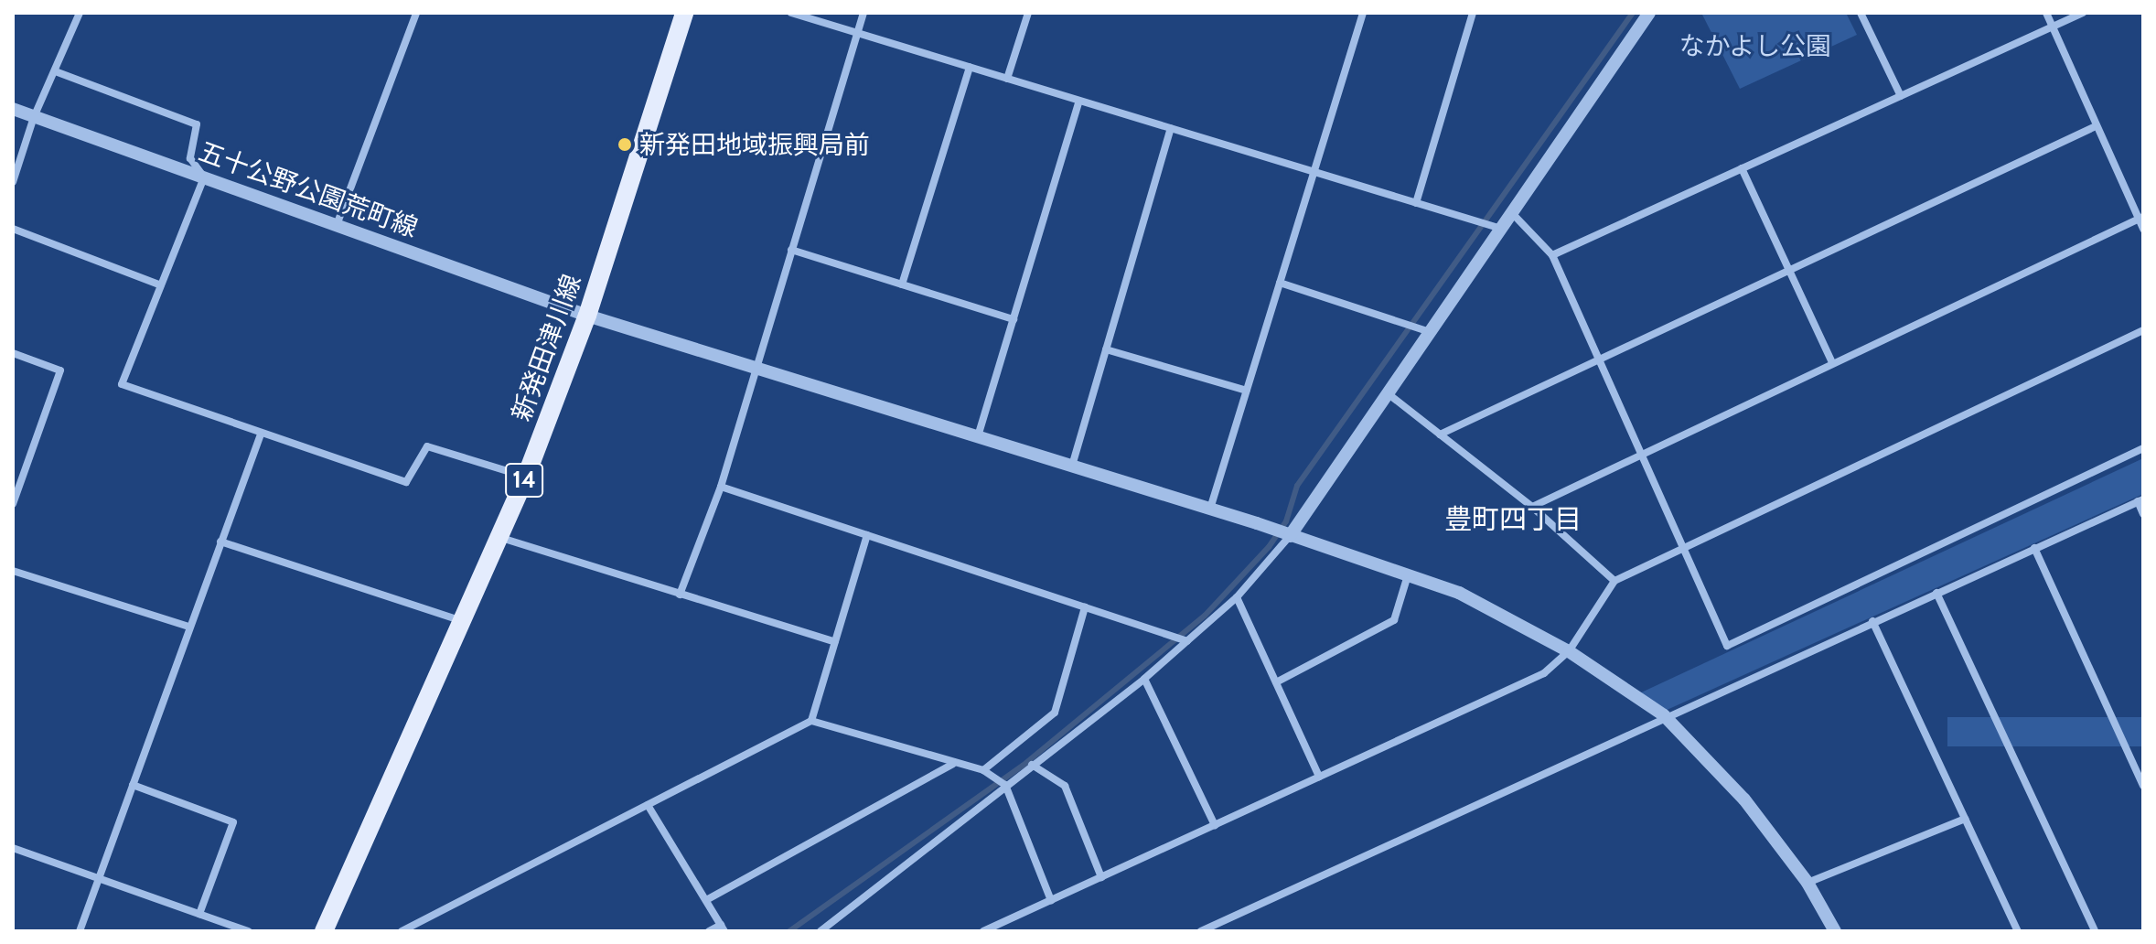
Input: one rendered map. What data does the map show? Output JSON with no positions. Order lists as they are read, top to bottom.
{
  "streets": {
    "main road": ["新発田津川線", "14"],
    "street": ["五十公野公園荒町線"]
  },
  "crossings": [
    ["五十公野公園荒町線", "新発田津川線"]
  ],
  "districts": ["豊町四丁目"],
  "parks": ["なかよし公園"],
  "places": ["新発田地域振興局前"]
}
